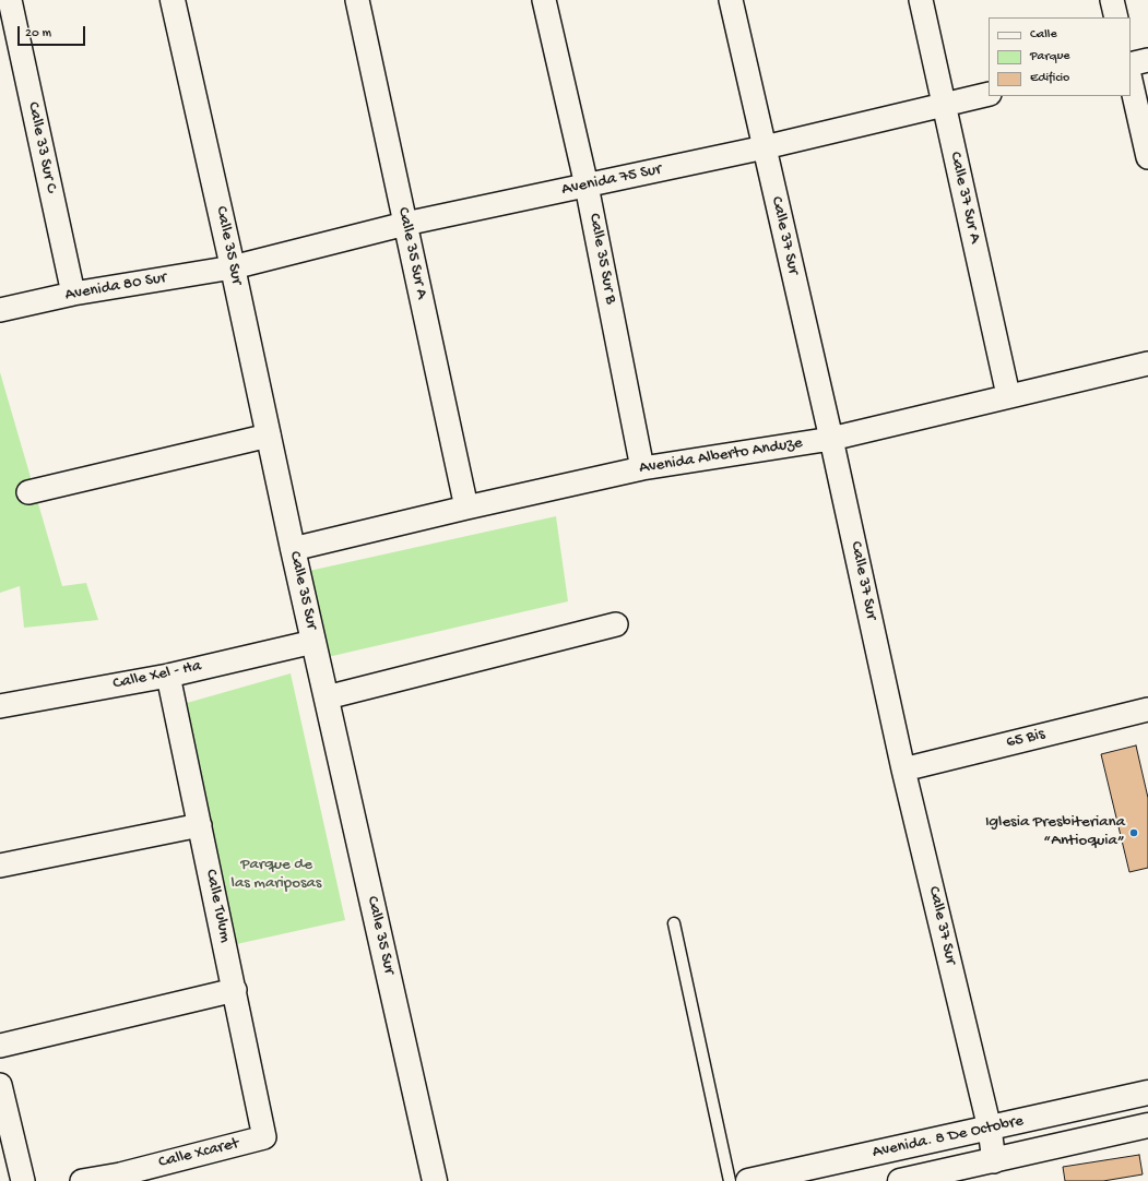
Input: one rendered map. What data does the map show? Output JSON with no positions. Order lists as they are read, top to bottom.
{
  "streets": {
    "main road": ["Calle 35 Sur", "Avenida. 8 De Octobre"],
    "street": [
      "Calle 33 Sur C",
      "Avenida 75 Sur",
      "Calle 37 Sur A",
      "Calle 37 Sur",
      "Calle 35 Sur A",
      "Calle 35 Sur B",
      "Avenida 80 Sur",
      "Avenida Alberto Anduze",
      "Calle Xel - Ha",
      "65 Bis",
      "Calle Tulum",
      "Calle Xcaret"
    ]
  },
  "crossings": [
    ["Calle 33 Sur C", "Avenida 80 Sur"],
    ["Avenida 75 Sur", "Calle 37 Sur A"],
    ["Avenida 75 Sur", "Calle 37 Sur"],
    ["Avenida 75 Sur", "Calle 35 Sur"],
    ["Avenida 75 Sur", "Calle 35 Sur A"],
    ["Avenida 75 Sur", "Calle 35 Sur B"],
    ["Avenida 75 Sur", "Avenida 80 Sur"],
    ["Calle 37 Sur A", "Avenida Alberto Anduze"],
    ["Calle 37 Sur", "Avenida Alberto Anduze"],
    ["Calle 37 Sur", "65 Bis"],
    ["Calle 37 Sur", "Avenida. 8 De Octobre"],
    ["Calle 35 Sur", "Avenida 80 Sur"],
    ["Calle 35 Sur", "Avenida Alberto Anduze"],
    ["Calle 35 Sur", "Calle Xel - Ha"],
    ["Calle 35 Sur A", "Avenida Alberto Anduze"],
    ["Calle 35 Sur B", "Avenida Alberto Anduze"],
    ["Calle Xel - Ha", "Calle Tulum"],
    ["Calle Tulum", "Calle Xcaret"]
  ],
  "parks": ["Parque de las mariposas"],
  "places": ["Iglesia Presbiteriana “Antioquia”"],
  "legend": ["Calle", "Parque", "Edificio"],
  "scale_bar": "20 m"
}
